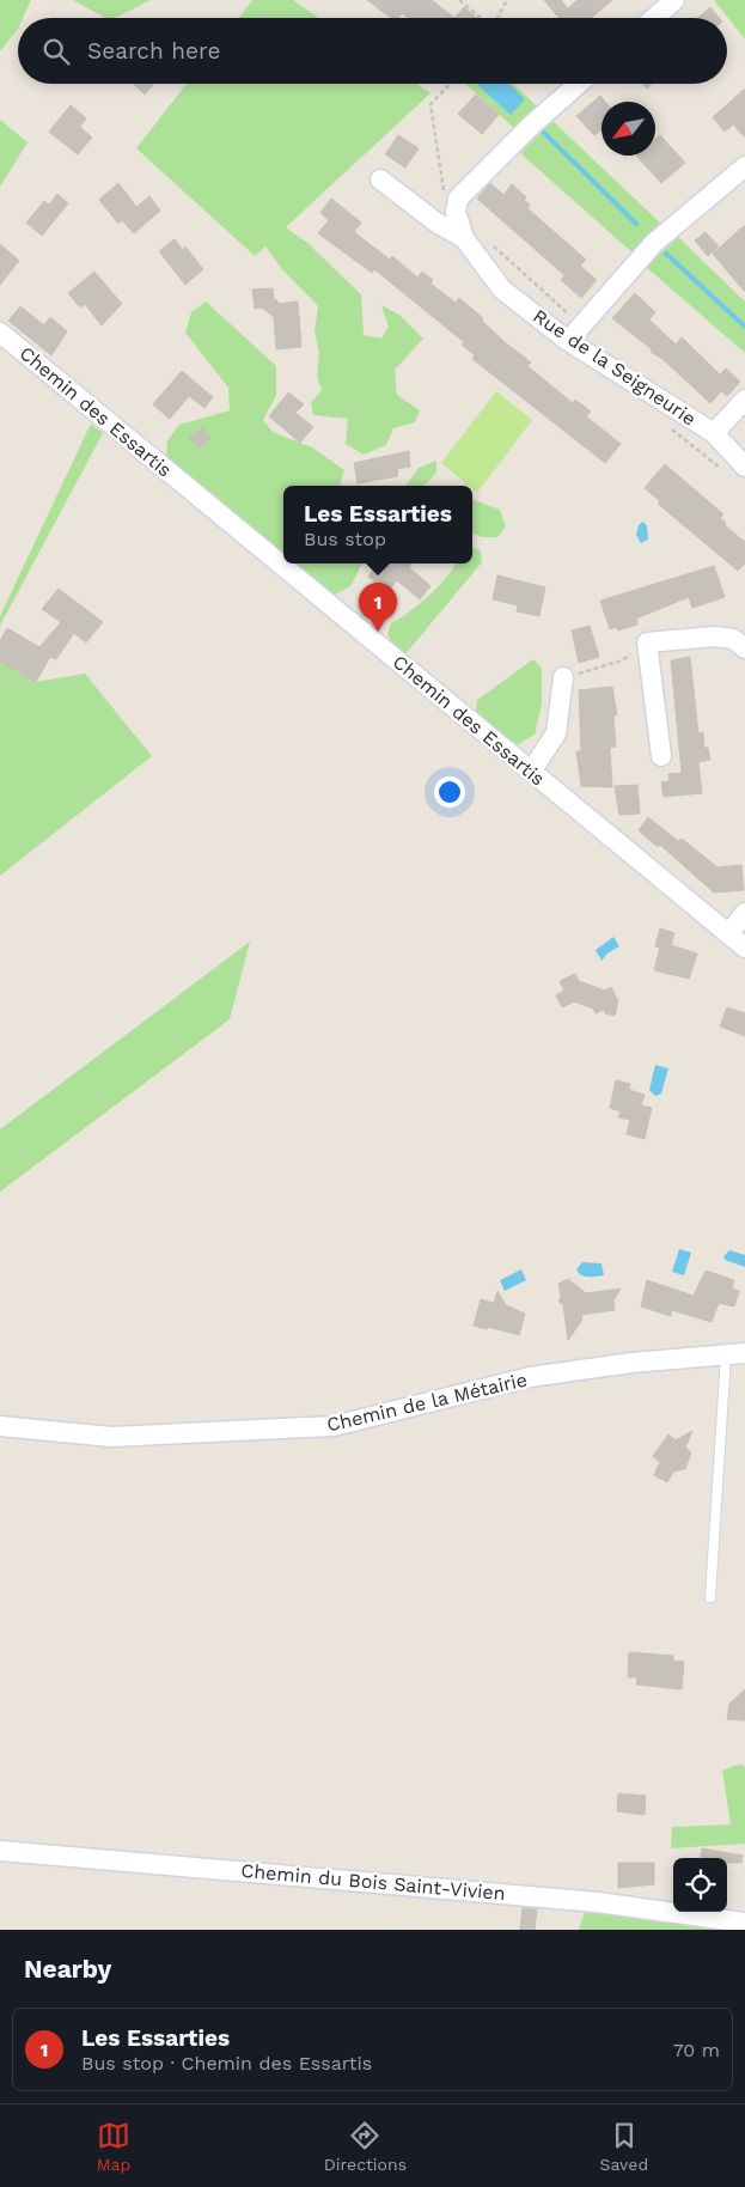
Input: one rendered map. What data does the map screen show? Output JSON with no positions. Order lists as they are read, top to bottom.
{
  "streets": {
    "street": [
      "Rue de la Seigneurie",
      "Chemin des Essartis",
      "Chemin de la Métairie",
      "Chemin du Bois Saint-Vivien"
    ]
  },
  "north": "bottom left",
  "page": {
    "search": "Search here",
    "popup": ["Les Essarties", "Bus stop"],
    "pins": "1",
    "heading": "Nearby",
    "list": [
      {
        "mark": "1",
        "name": "Les Essarties",
        "note": "Bus stop · Chemin des Essartis",
        "value": "70 m"
      }
    ],
    "nav": ["Map", "Directions", "Saved"]
  }
}
